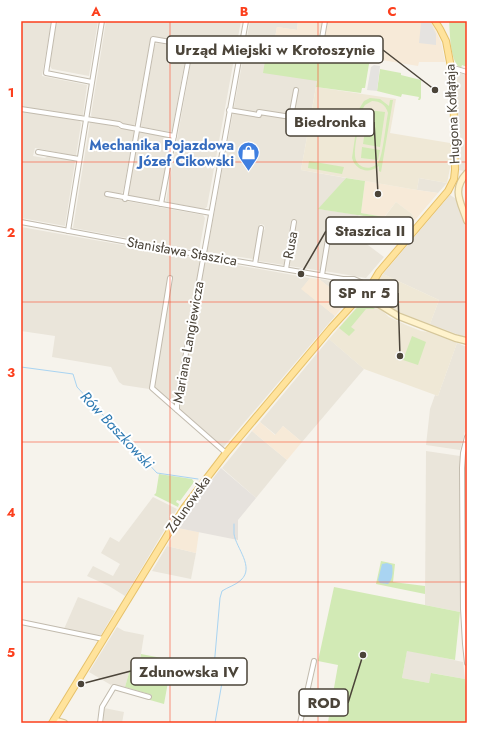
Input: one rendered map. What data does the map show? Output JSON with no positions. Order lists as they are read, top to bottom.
{
  "streets": {
    "main road": ["Hugona Kołłątaja", "Zdunowska"],
    "street": ["Rusa", "Stanisława Staszica", "Mariana Langiewicza"]
  },
  "crossings": [
    ["Hugona Kołłątaja", "Zdunowska"],
    ["Rusa", "Stanisława Staszica"],
    ["Stanisława Staszica", "Mariana Langiewicza"],
    ["Stanisława Staszica", "Zdunowska"],
    ["Mariana Langiewicza", "Zdunowska"]
  ],
  "water": ["Rów Baszkowski"],
  "places": {
    "other": [
      "Urząd Miejski w Krotoszynie",
      "Biedronka",
      "Staszica II",
      "SP nr 5",
      "ROD",
      "Zdunowska IV"
    ],
    "shop": ["Mechanika Pojazdowa Józef Cikowski"]
  },
  "grid": {
    "columns": ["A", "B", "C"],
    "rows": [
      "1",
      "2",
      "3",
      "4",
      "5"
    ]
  }
}
